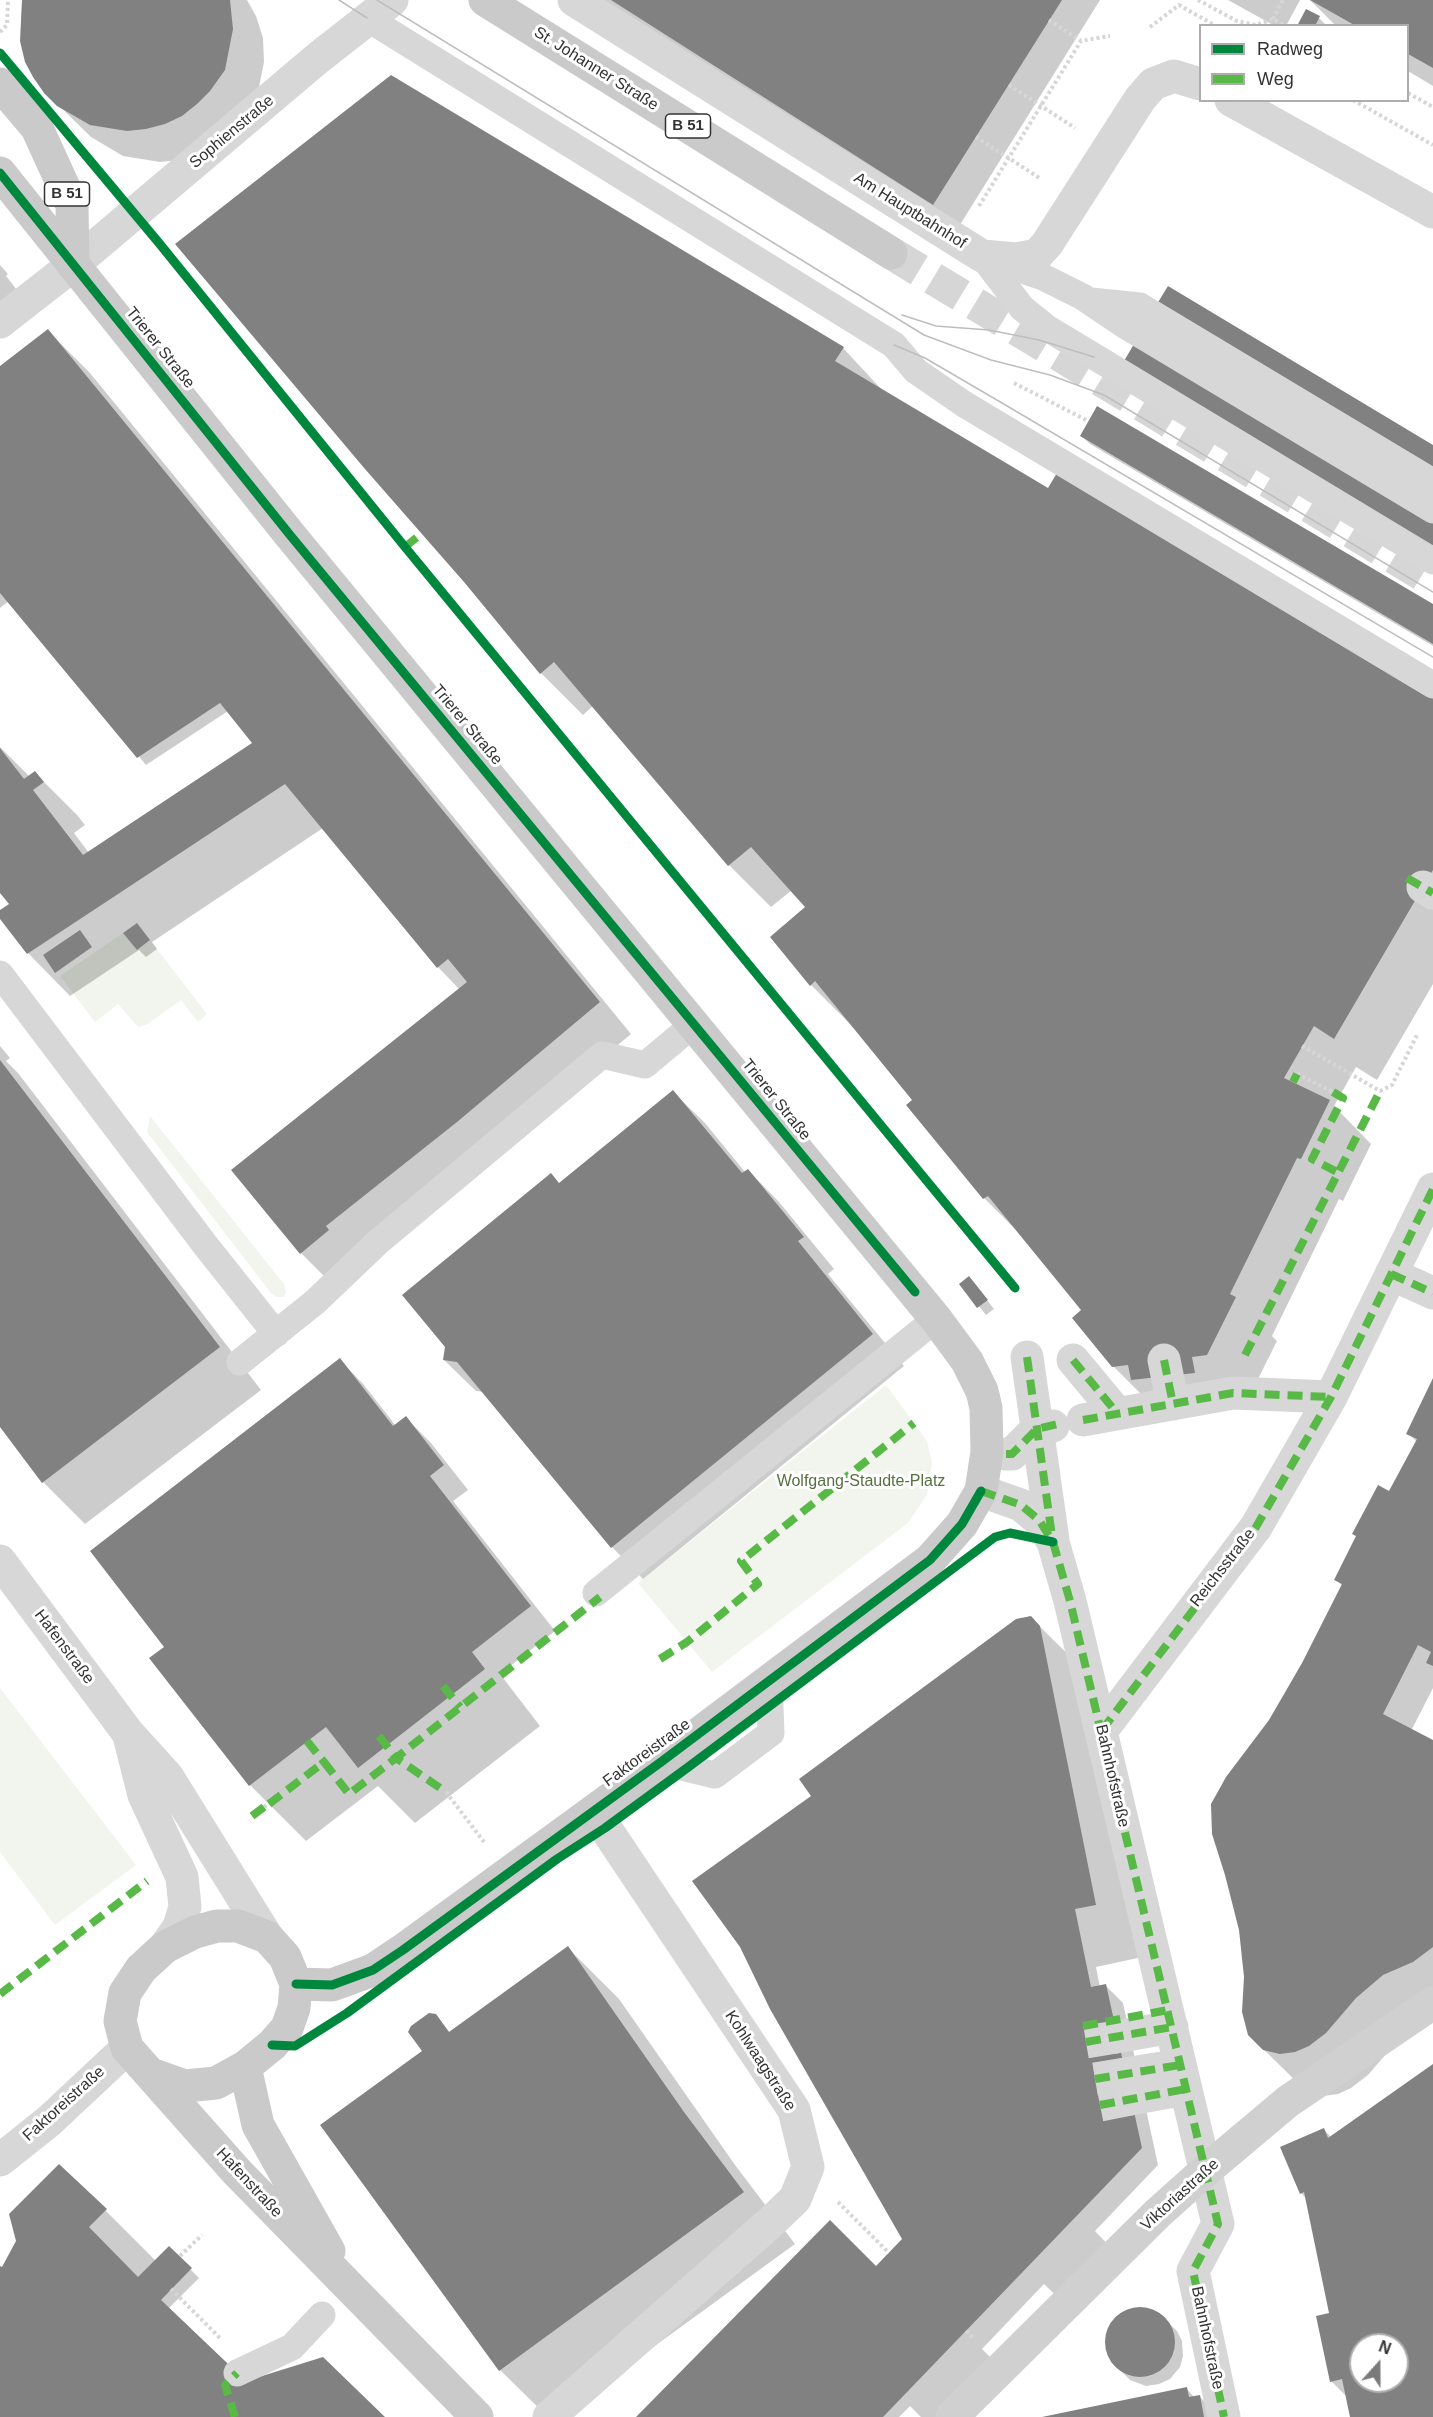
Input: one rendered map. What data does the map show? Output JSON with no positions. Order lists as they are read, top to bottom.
{
  "streets": {
    "main road": [
      "St. Johanner Straße",
      "B 51",
      "Trierer Straße",
      "Hafenstraße",
      "Faktoreistraße",
      "Viktoriastraße"
    ],
    "street": [
      "Sophienstraße",
      "Am Hauptbahnhof",
      "Reichsstraße",
      "Bahnhofstraße",
      "Kohlwaagstraße"
    ]
  },
  "crossings": [
    ["B 51", "Sophienstraße"],
    ["B 51", "Trierer Straße"],
    ["Sophienstraße", "Trierer Straße"],
    ["Trierer Straße", "Faktoreistraße"],
    ["Trierer Straße", "Bahnhofstraße"],
    ["Reichsstraße", "Bahnhofstraße"],
    ["Hafenstraße", "Faktoreistraße"],
    ["Faktoreistraße", "Bahnhofstraße"],
    ["Faktoreistraße", "Kohlwaagstraße"],
    ["Bahnhofstraße", "Viktoriastraße"]
  ],
  "parks": ["Wolfgang-Staudte-Platz"],
  "legend": ["Radweg", "Weg"],
  "north": "top"
}
